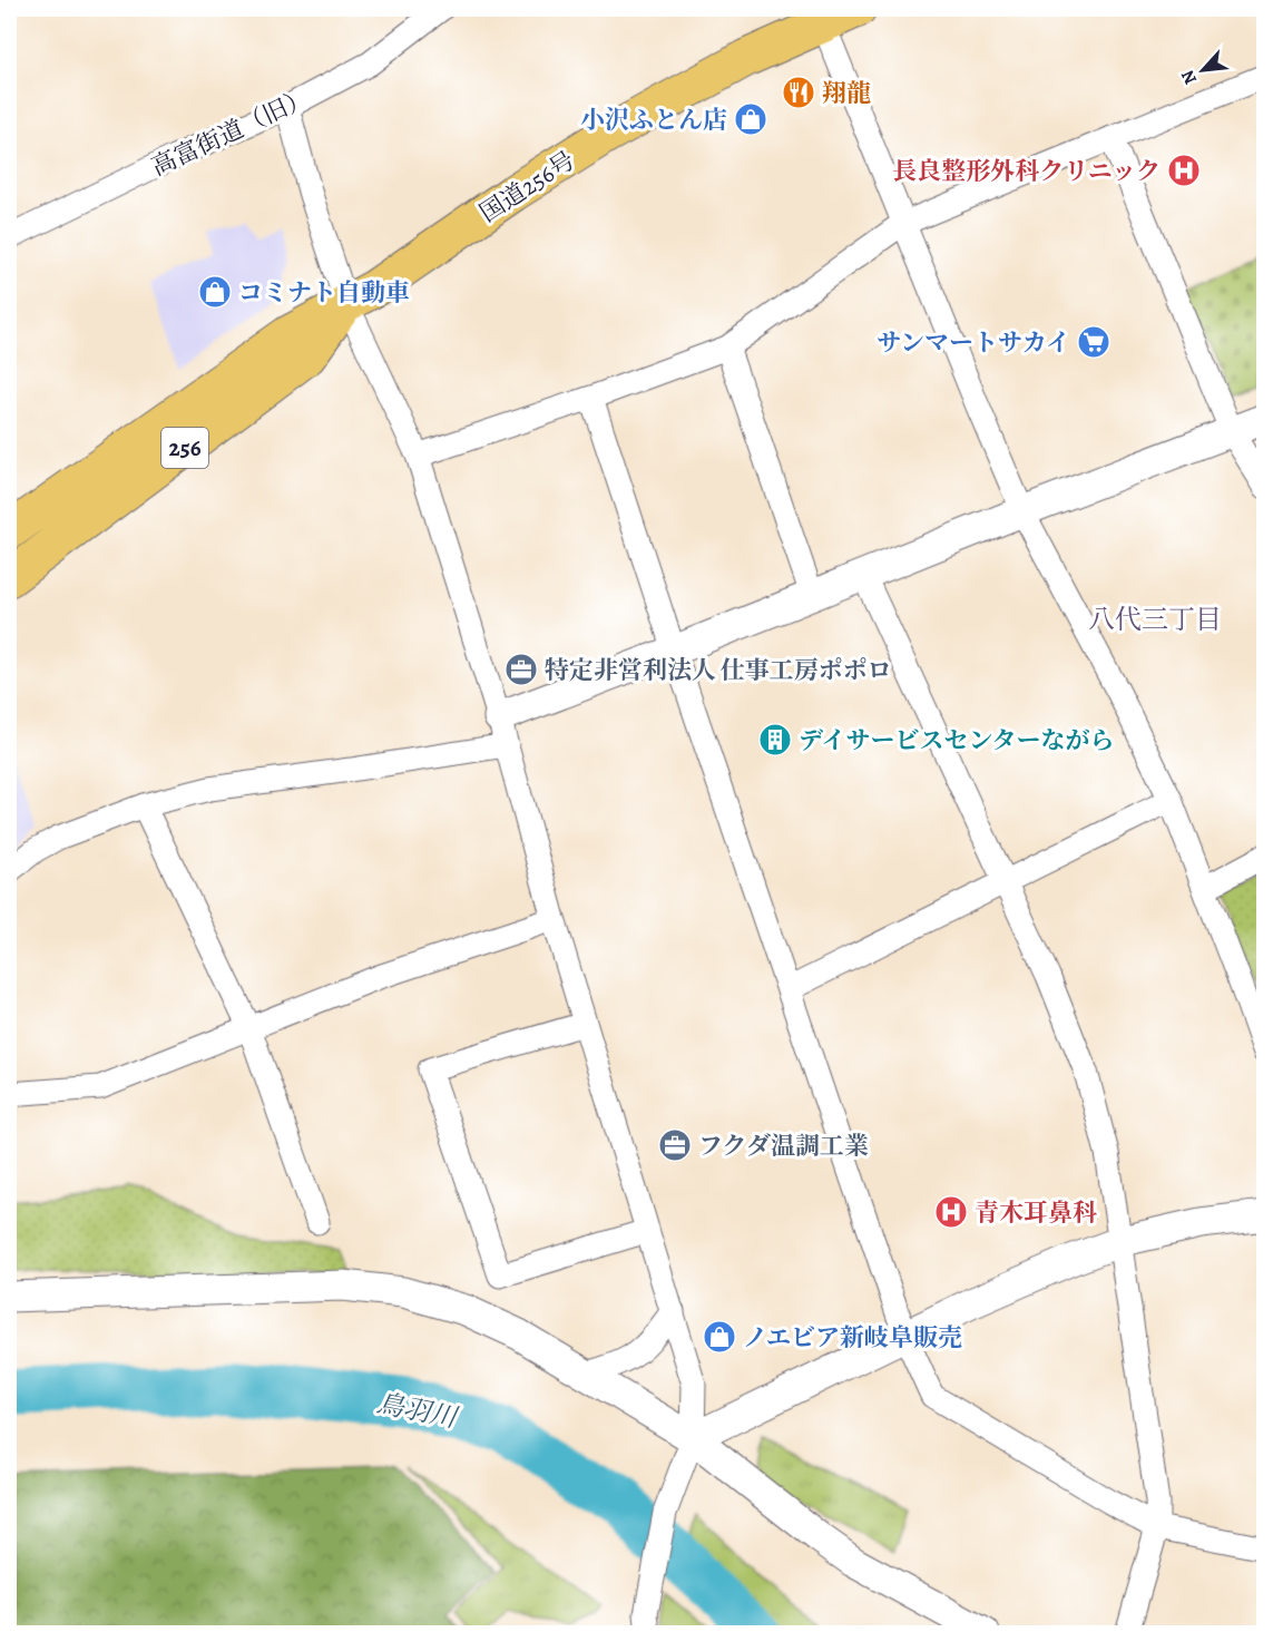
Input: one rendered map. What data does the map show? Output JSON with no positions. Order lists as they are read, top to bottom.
{
  "streets": {
    "highway": ["国道256号", "256"],
    "street": ["高富街道（旧）"]
  },
  "crossings": [
    ["国道256号", "256"]
  ],
  "districts": ["八代三丁目"],
  "water": ["鳥羽川"],
  "places": {
    "restaurant": ["翔龍"],
    "shop": ["小沢ふとん店", "コミナト自動車", "ノエビア新岐阜販売"],
    "hospital": ["長良整形外科クリニック", "青木耳鼻科"],
    "supermarket": ["サンマートサカイ"],
    "office": ["特定非営利法人 仕事工房ポポロ", "フクダ温調工業"],
    "building": ["デイサービスセンターながら"]
  },
  "north": "bottom left"
}
